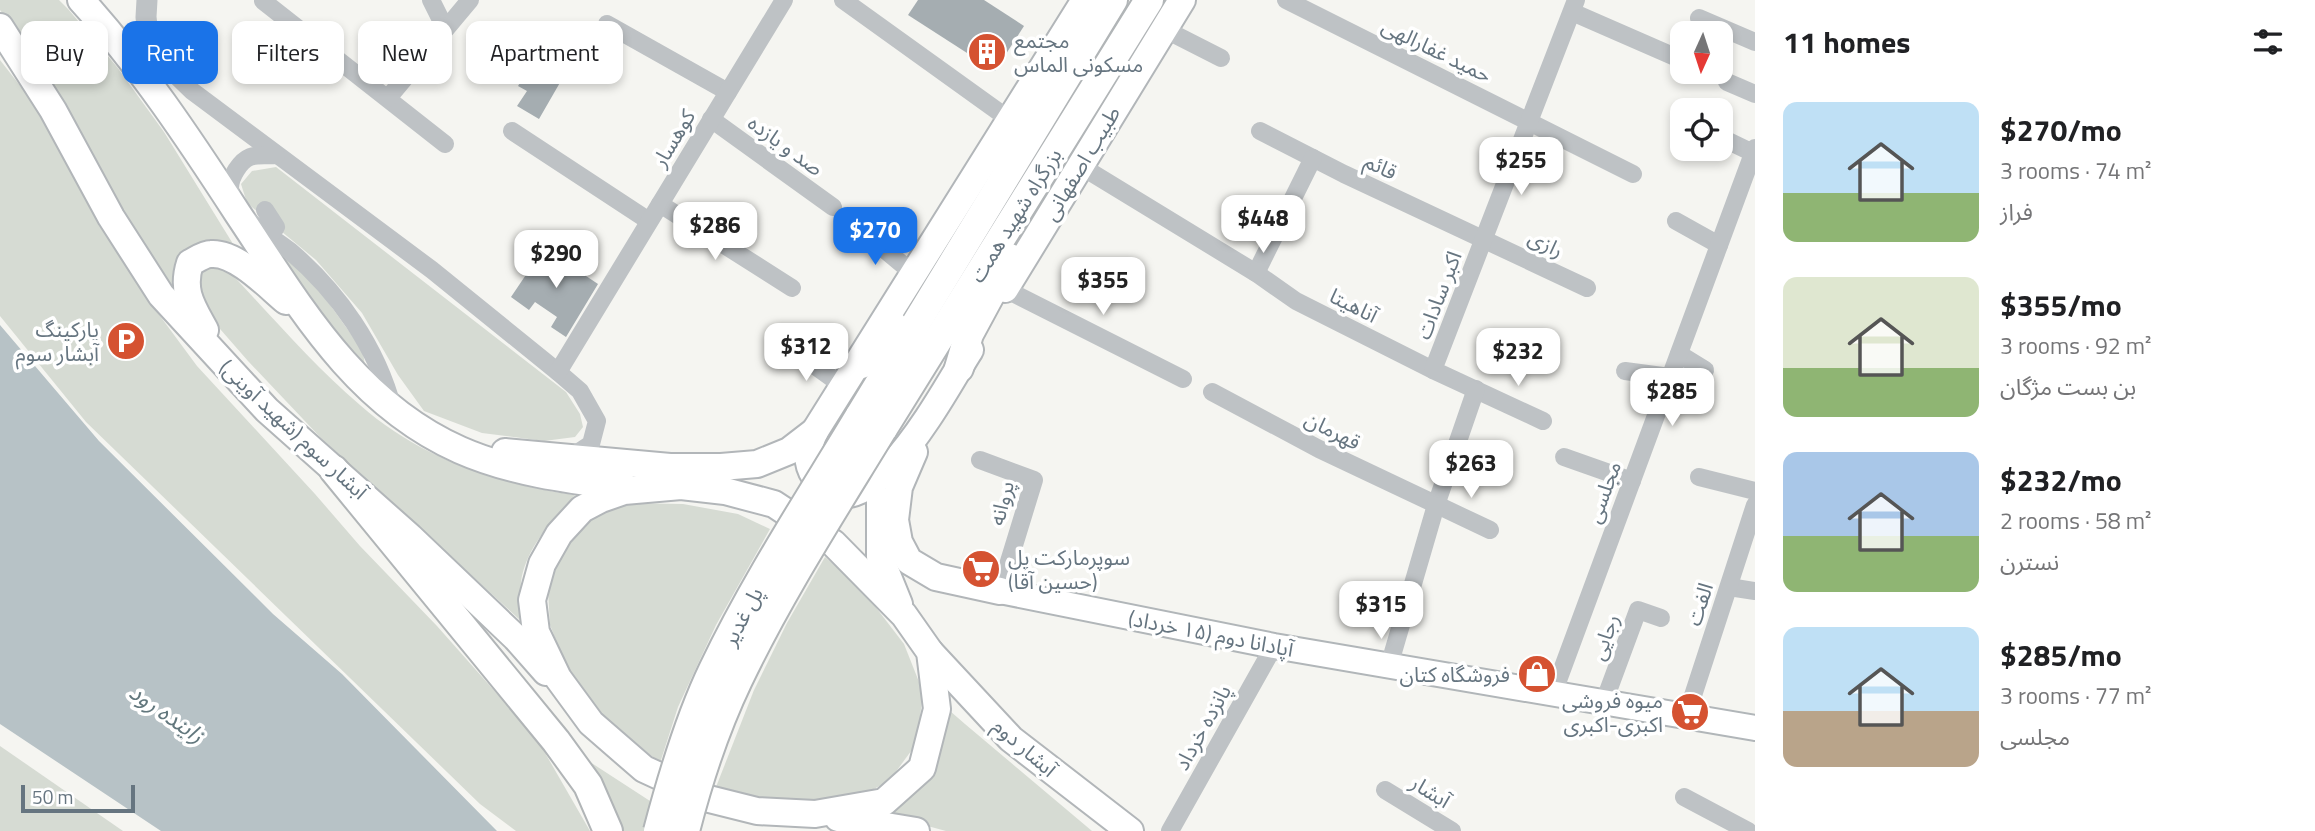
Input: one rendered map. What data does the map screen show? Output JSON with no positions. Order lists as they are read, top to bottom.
{
  "streets": {
    "highway": ["بزرگراه شهید همت", "پل غدیر"],
    "main road": [
      "طبیب اصفهانی",
      "آبشار سوم (شهید آوینی)",
      "آپادانا دوم (۱۵ خرداد)",
      "آبشار دوم"
    ],
    "street": [
      "حمید غفارالهی",
      "کوهسار",
      "صد و یازده",
      "قائم",
      "رازی",
      "اکبر سادات",
      "آناهیتا",
      "قهرمان",
      "مجلسی",
      "پروانه",
      "الفت",
      "رجایی",
      "پانزده خرداد",
      "آبشار"
    ]
  },
  "crossings": [
    ["حمید غفارالهی", "اکبر سادات"],
    ["کوهسار", "صد و یازده"],
    ["طبیب اصفهانی", "آناهیتا"],
    ["قائم", "رازی"],
    ["قائم", "اکبر سادات"],
    ["بزرگراه شهید همت", "پل غدیر"],
    ["رازی", "اکبر سادات"],
    ["اکبر سادات", "آناهیتا"],
    ["مجلسی", "آپادانا دوم (۱۵ خرداد)"],
    ["پروانه", "آپادانا دوم (۱۵ خرداد)"],
    ["الفت", "آپادانا دوم (۱۵ خرداد)"],
    ["آپادانا دوم (۱۵ خرداد)", "رجایی"],
    ["آپادانا دوم (۱۵ خرداد)", "پانزده خرداد"]
  ],
  "water": ["زاینده رود"],
  "places": {
    "building": ["مجتمع مسکونی الماس"],
    "parking": ["پارکینگ آبشار سوم"],
    "supermarket": ["سوپرمارکت پل (حسین آقا)", "میوه فروشی اکبری-اکبری"],
    "shop": ["فروشگاه کتان"]
  },
  "scale_bar": "50 m",
  "north": "bottom",
  "page": {
    "heading": "11 homes",
    "chip": [
      "Buy",
      "Rent",
      "Filters",
      "New",
      "Apartment"
    ],
    "list": [
      {
        "name": "$270/mo",
        "note": "3 rooms · 74 m² · فراز"
      },
      {
        "name": "$355/mo",
        "note": "3 rooms · 92 m² · بن بست مژگان"
      },
      {
        "name": "$232/mo",
        "note": "2 rooms · 58 m² · نسترن"
      },
      {
        "name": "$285/mo",
        "note": "3 rooms · 77 m² · مجلسی"
      }
    ],
    "price": [
      "$255",
      "$448",
      "$286",
      "$270",
      "$290",
      "$355",
      "$312",
      "$232",
      "$285",
      "$263",
      "$315"
    ],
    "scale": "50 m"
  }
}
